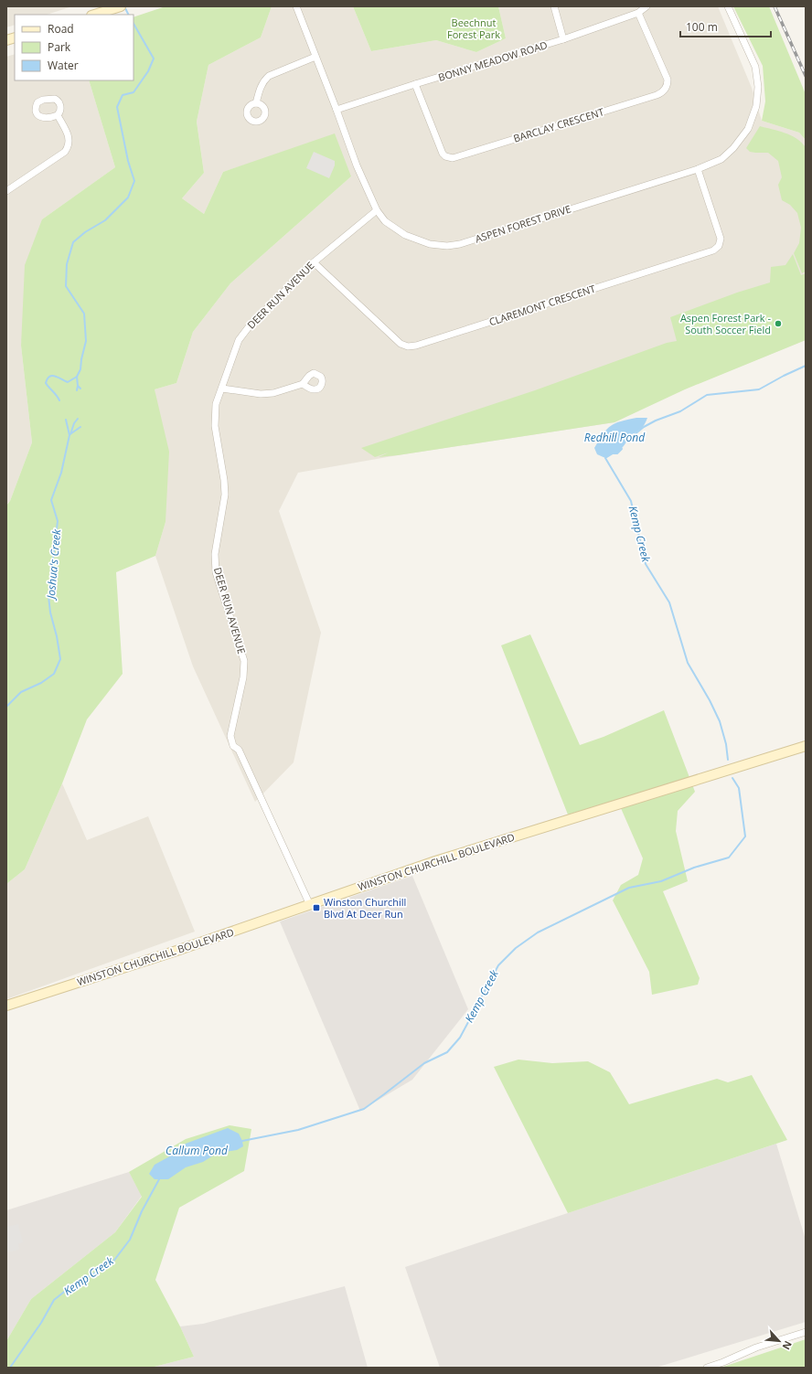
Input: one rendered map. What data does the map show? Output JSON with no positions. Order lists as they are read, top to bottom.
{
  "streets": {
    "main road": ["WINSTON CHURCHILL BOULEVARD"],
    "street": [
      "BONNY MEADOW ROAD",
      "BARCLAY CRESCENT",
      "ASPEN FOREST DRIVE",
      "DEER RUN AVENUE",
      "CLAREMONT CRESCENT"
    ]
  },
  "crossings": [
    ["BONNY MEADOW ROAD", "BARCLAY CRESCENT"],
    ["BONNY MEADOW ROAD", "ASPEN FOREST DRIVE"],
    ["ASPEN FOREST DRIVE", "DEER RUN AVENUE"],
    ["ASPEN FOREST DRIVE", "CLAREMONT CRESCENT"],
    ["DEER RUN AVENUE", "CLAREMONT CRESCENT"],
    ["DEER RUN AVENUE", "WINSTON CHURCHILL BOULEVARD"]
  ],
  "water": [
    "Redhill Pond",
    "Kemp Creek",
    "Joshua's Creek",
    "Callum Pond"
  ],
  "parks": ["Beechnut Forest Park"],
  "places": {
    "other": ["Aspen Forest Park - South Soccer Field"],
    "transit": ["Winston Churchill Blvd At Deer Run"]
  },
  "legend": ["Road", "Park", "Water"],
  "scale_bar": "100 m",
  "north": "bottom right"
}
